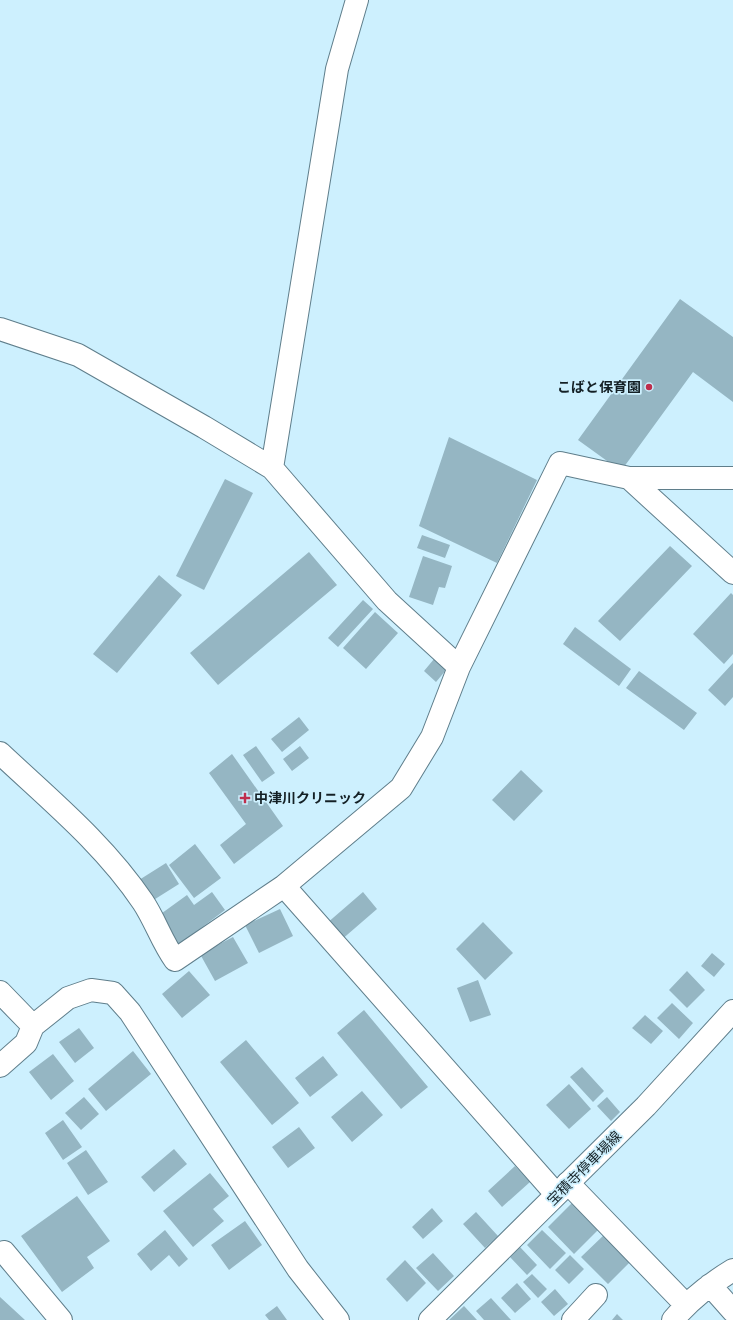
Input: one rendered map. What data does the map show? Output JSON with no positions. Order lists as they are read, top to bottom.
{
  "streets": {
    "street": ["宝積寺停車場線"]
  },
  "places": {
    "other": ["こばと保育園"],
    "health": ["中津川クリニック"]
  }
}
